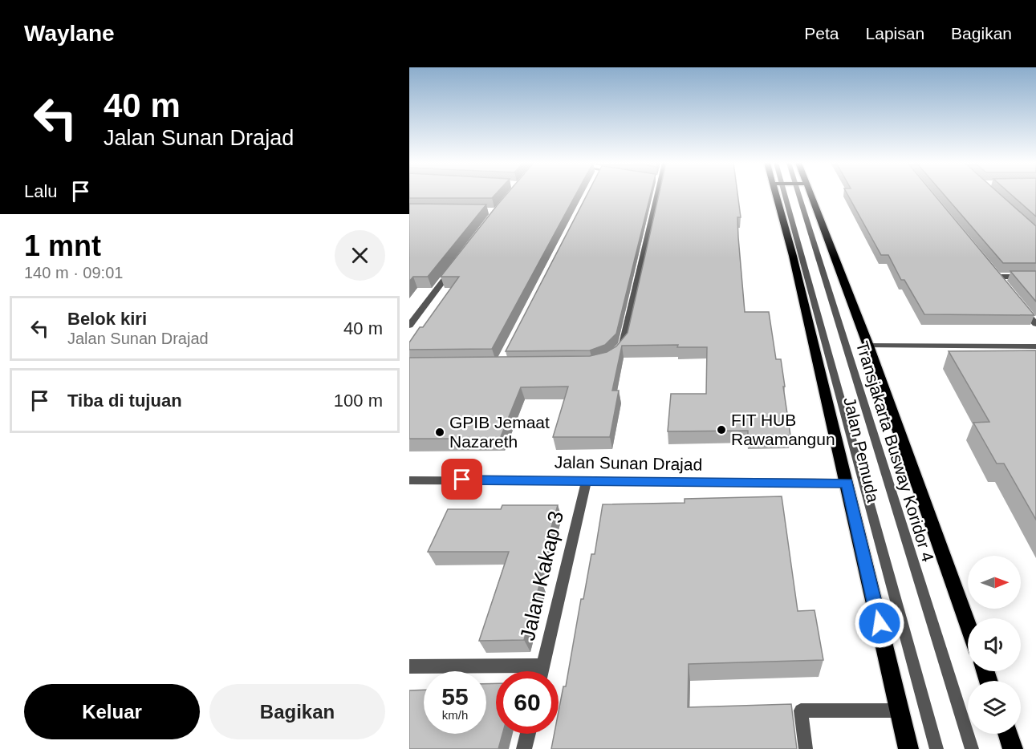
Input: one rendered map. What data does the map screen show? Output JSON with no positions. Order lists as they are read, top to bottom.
{
  "streets": {
    "main road": ["Jalan Pemuda"],
    "street": ["Jalan Sunan Drajad", "Jalan Kakap 3"],
    "lane": ["Transjakarta Busway Koridor 4"]
  },
  "crossings": [
    ["Jalan Pemuda", "Jalan Sunan Drajad"],
    ["Jalan Sunan Drajad", "Jalan Kakap 3"]
  ],
  "places": ["FIT HUB Rawamangun", "GPIB Jemaat Nazareth"],
  "north": "right",
  "page": {
    "header": "Waylane",
    "nav": ["Peta", "Lapisan", "Bagikan"],
    "turn": ["40 m", "Jalan Sunan Drajad"],
    "then": "Lalu",
    "heading": ["1 mnt", "140 m · 09:01"],
    "list": [
      {
        "name": "Belok kiri",
        "note": "Jalan Sunan Drajad",
        "value": "40 m"
      },
      {
        "name": "Tiba di tujuan",
        "value": "100 m"
      }
    ],
    "speed": "55 km/h",
    "limit": "60",
    "buttons": ["Keluar", "Bagikan"]
  }
}
